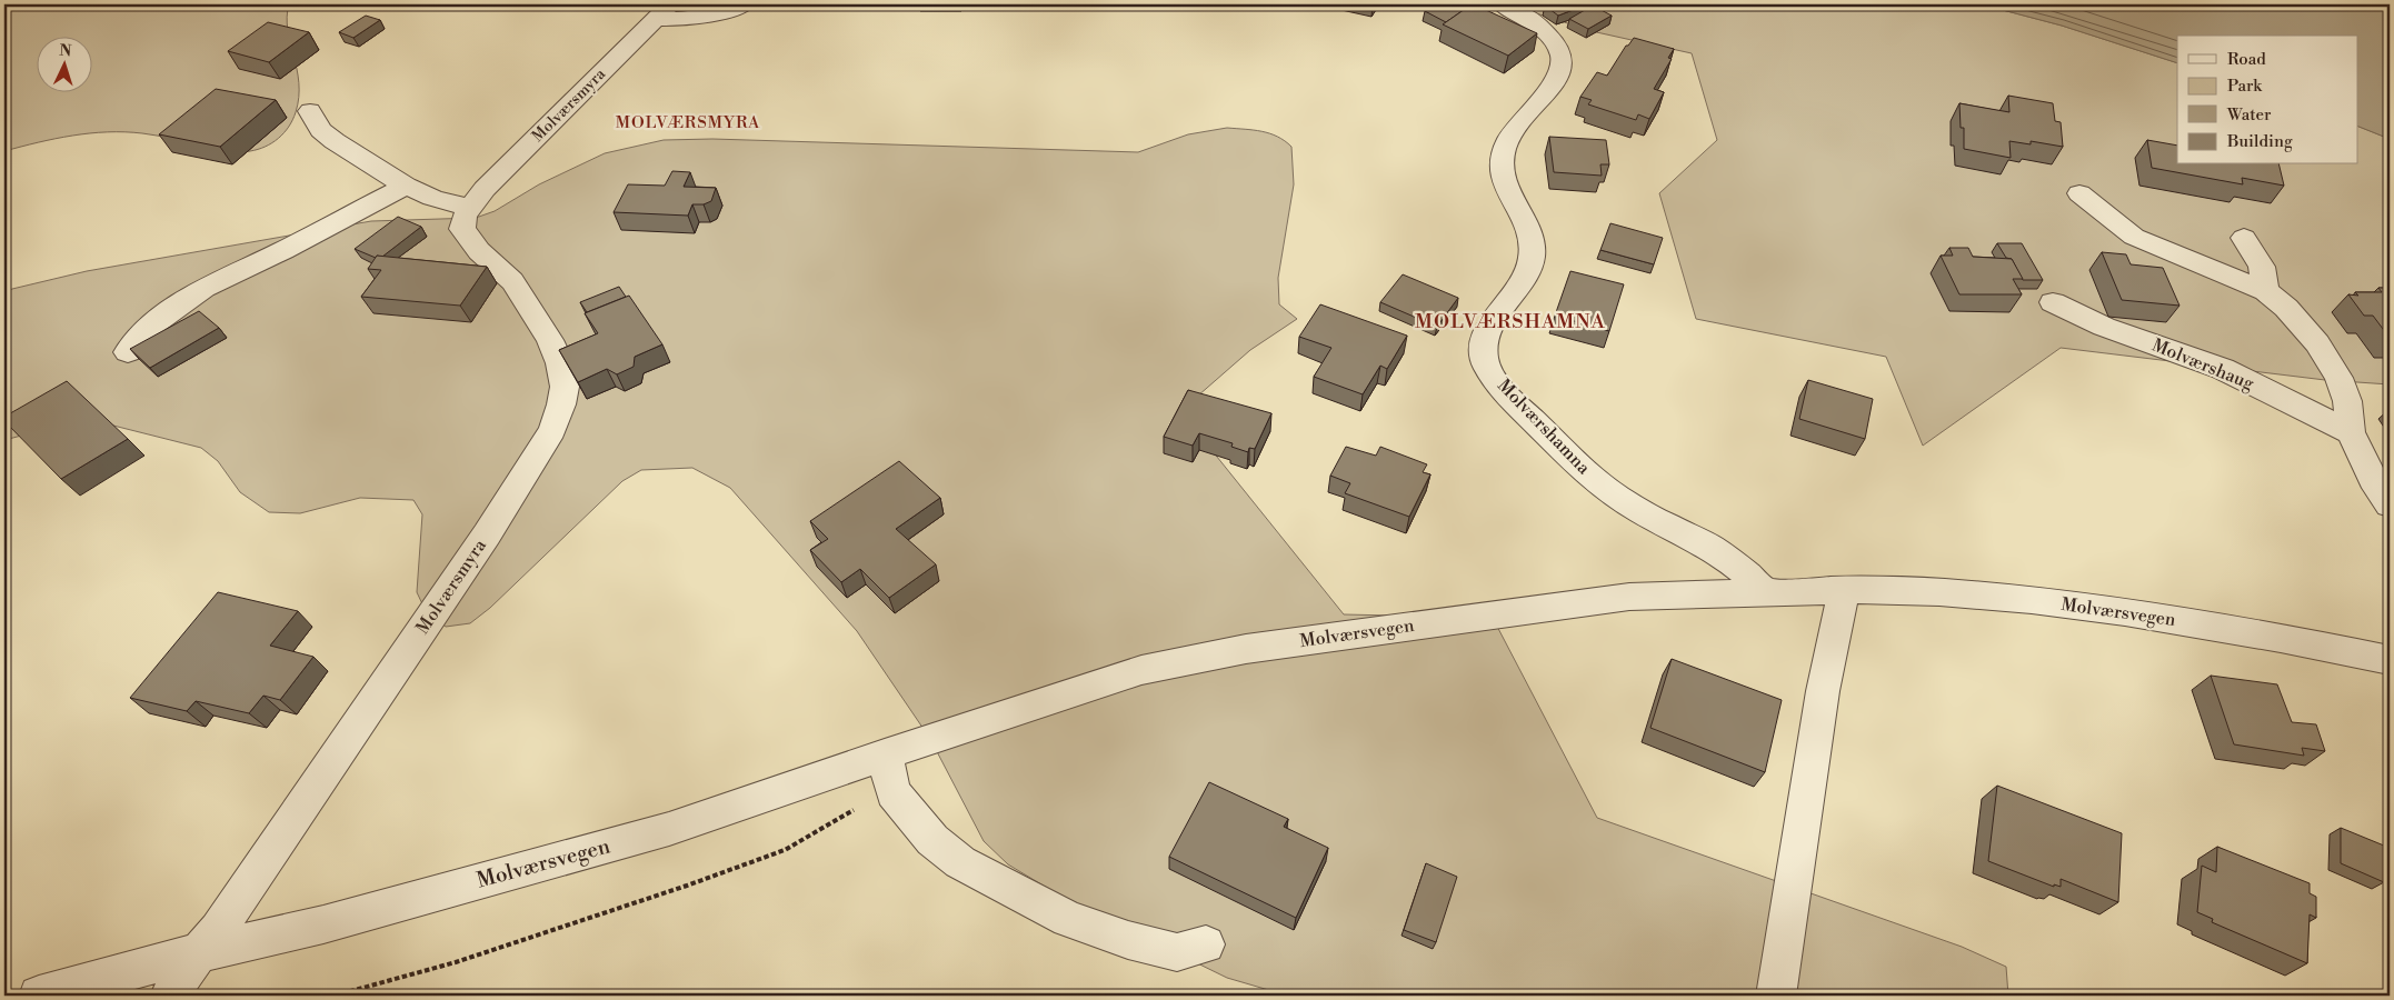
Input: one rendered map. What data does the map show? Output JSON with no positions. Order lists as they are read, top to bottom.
{
  "streets": {
    "street": [
      "Molværsmyra",
      "Molværshaug",
      "Molværshamna",
      "Molværsvegen"
    ]
  },
  "crossings": [
    ["Molværsmyra", "Molværsvegen"],
    ["Molværshamna", "Molværsvegen"]
  ],
  "districts": ["MOLVÆRSMYRA", "MOLVÆRSHAMNA"],
  "legend": [
    "Road",
    "Park",
    "Water",
    "Building"
  ],
  "north": "top"
}
